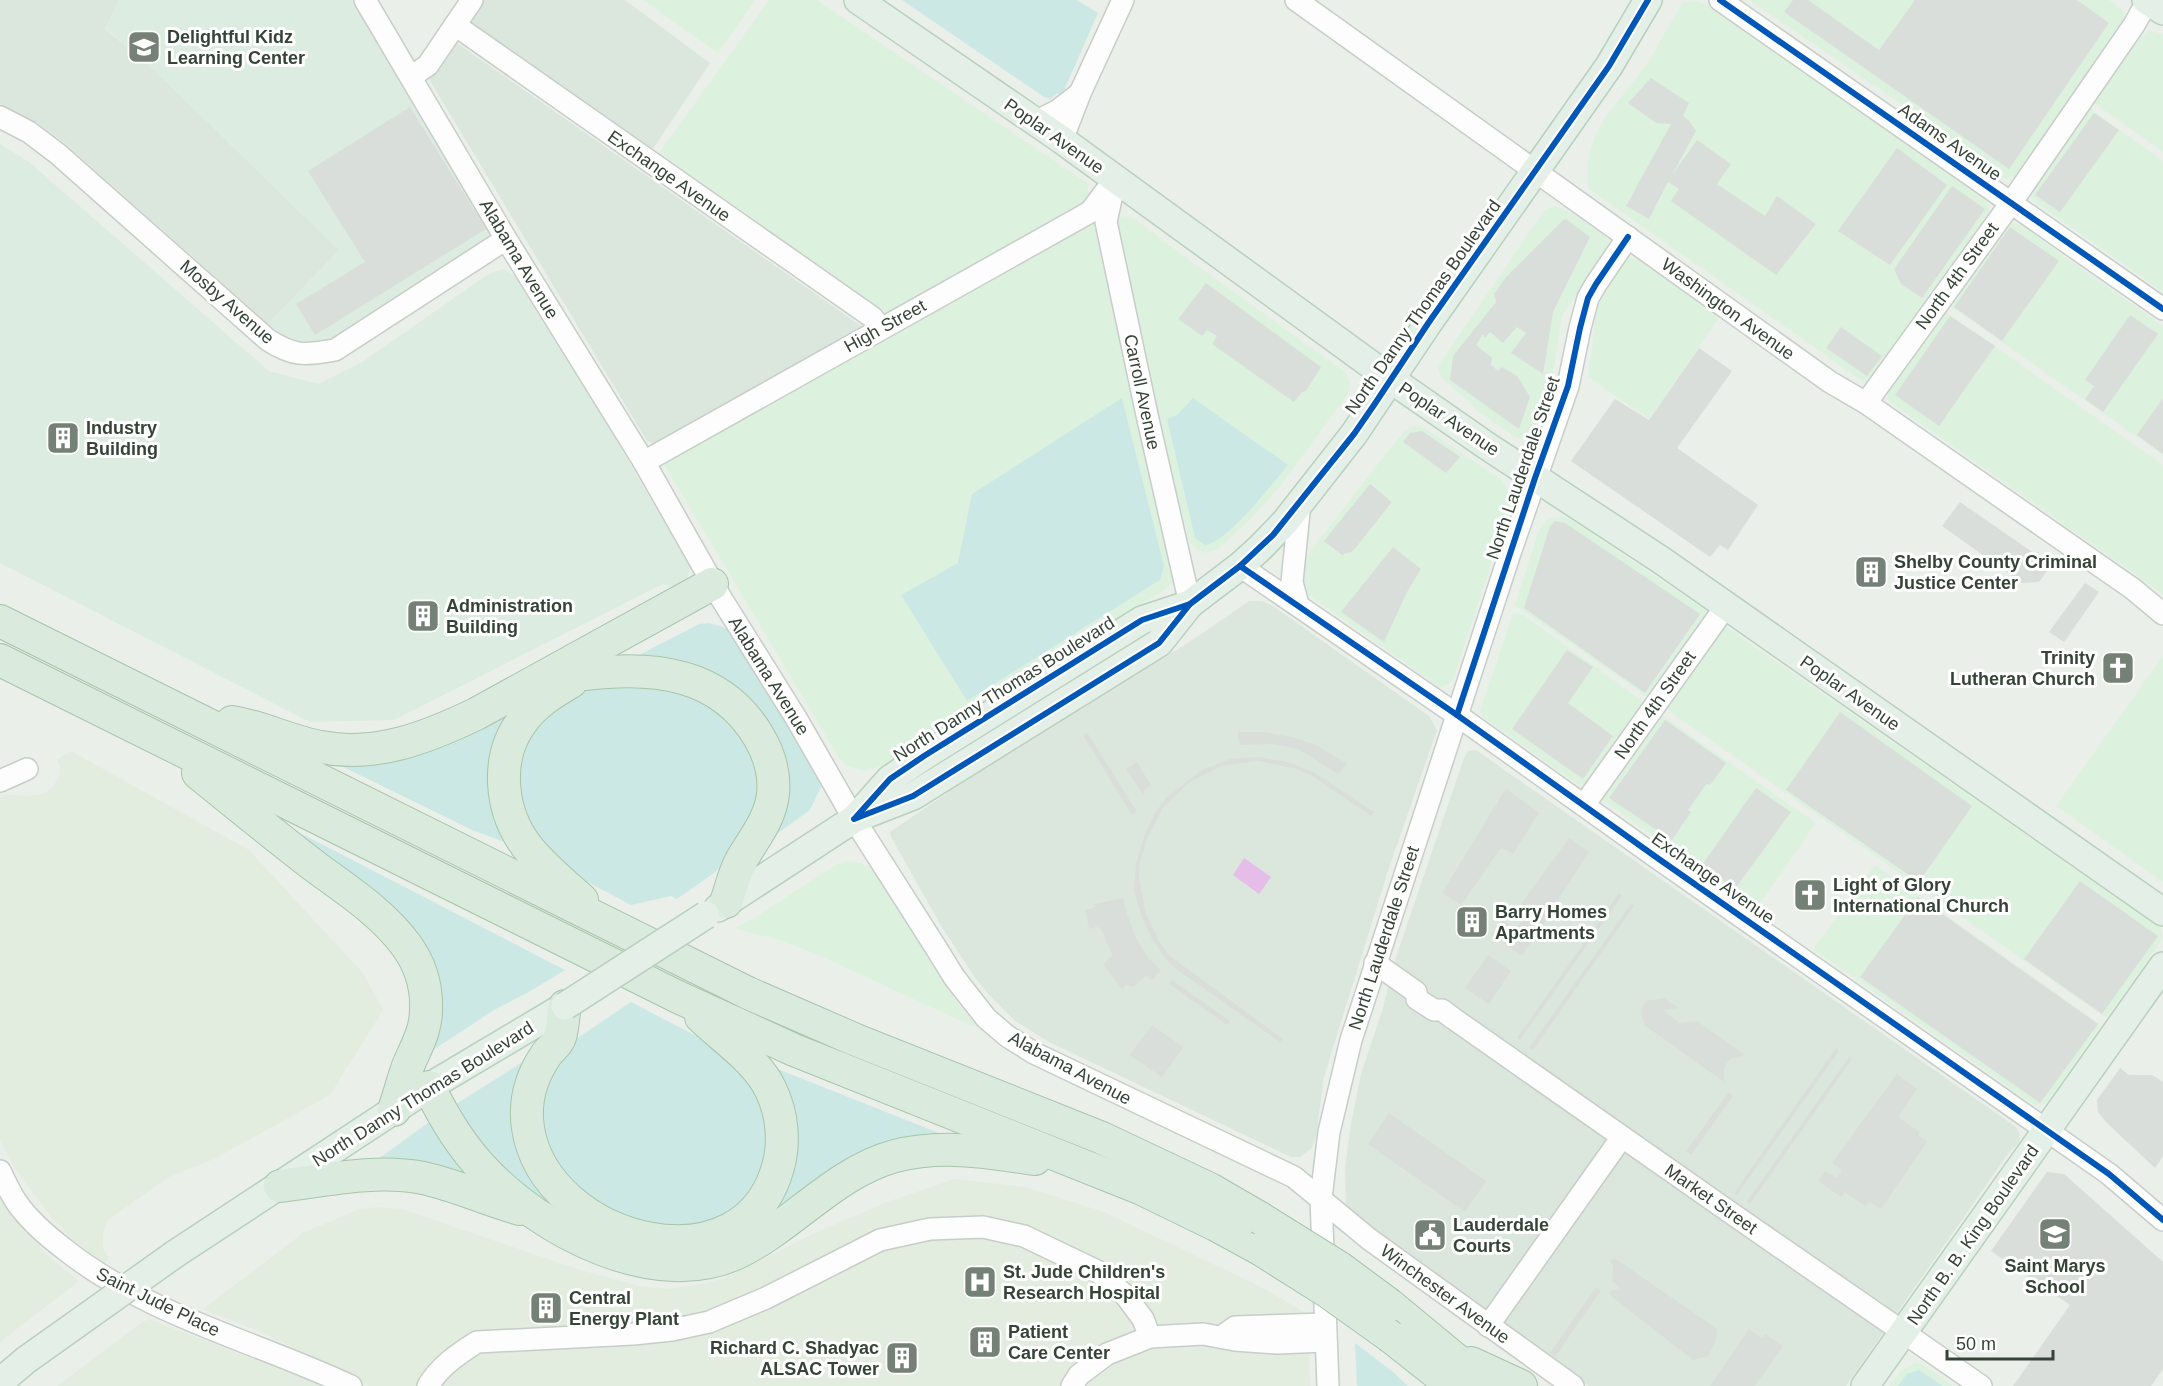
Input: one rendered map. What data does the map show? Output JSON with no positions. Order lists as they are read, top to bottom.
{
  "streets": {
    "main road": ["Poplar Avenue", "North Danny Thomas Boulevard", "North B. B. King Boulevard"],
    "street": [
      "Adams Avenue",
      "Exchange Avenue",
      "Alabama Avenue",
      "North 4th Street",
      "Mosby Avenue",
      "Washington Avenue",
      "High Street",
      "Carroll Avenue",
      "North Lauderdale Street",
      "Market Street",
      "Winchester Avenue",
      "Saint Jude Place"
    ]
  },
  "crossings": [
    ["Poplar Avenue", "North 4th Street"],
    ["Poplar Avenue", "North Danny Thomas Boulevard"],
    ["Poplar Avenue", "High Street"],
    ["Poplar Avenue", "Carroll Avenue"],
    ["Poplar Avenue", "North Lauderdale Street"],
    ["Adams Avenue", "North 4th Street"],
    ["Exchange Avenue", "North 4th Street"],
    ["Exchange Avenue", "North Danny Thomas Boulevard"],
    ["Exchange Avenue", "High Street"],
    ["Exchange Avenue", "North Lauderdale Street"],
    ["Exchange Avenue", "North B. B. King Boulevard"],
    ["Alabama Avenue", "Mosby Avenue"],
    ["Alabama Avenue", "North Danny Thomas Boulevard"],
    ["Alabama Avenue", "High Street"],
    ["Alabama Avenue", "North Lauderdale Street"],
    ["Alabama Avenue", "Winchester Avenue"],
    ["North 4th Street", "Washington Avenue"],
    ["North Danny Thomas Boulevard", "Washington Avenue"],
    ["North Danny Thomas Boulevard", "Carroll Avenue"],
    ["Washington Avenue", "North Lauderdale Street"],
    ["High Street", "Carroll Avenue"],
    ["North Lauderdale Street", "Market Street"],
    ["North Lauderdale Street", "Winchester Avenue"],
    ["Market Street", "North B. B. King Boulevard"]
  ],
  "places": {
    "school or university": ["Delightful Kidz Learning Center", "Saint Marys School"],
    "building": [
      "Industry Building",
      "Shelby County Criminal Justice Center",
      "Administration Building",
      "Barry Homes Apartments",
      "Central Energy Plant",
      "Patient Care Center",
      "Richard C. Shadyac ALSAC Tower"
    ],
    "church": ["Trinity Lutheran Church", "Light of Glory International Church"],
    "public building": ["Lauderdale Courts"],
    "hospital": ["St. Jude Children's Research Hospital"]
  },
  "scale_bar": "50 m"
}
